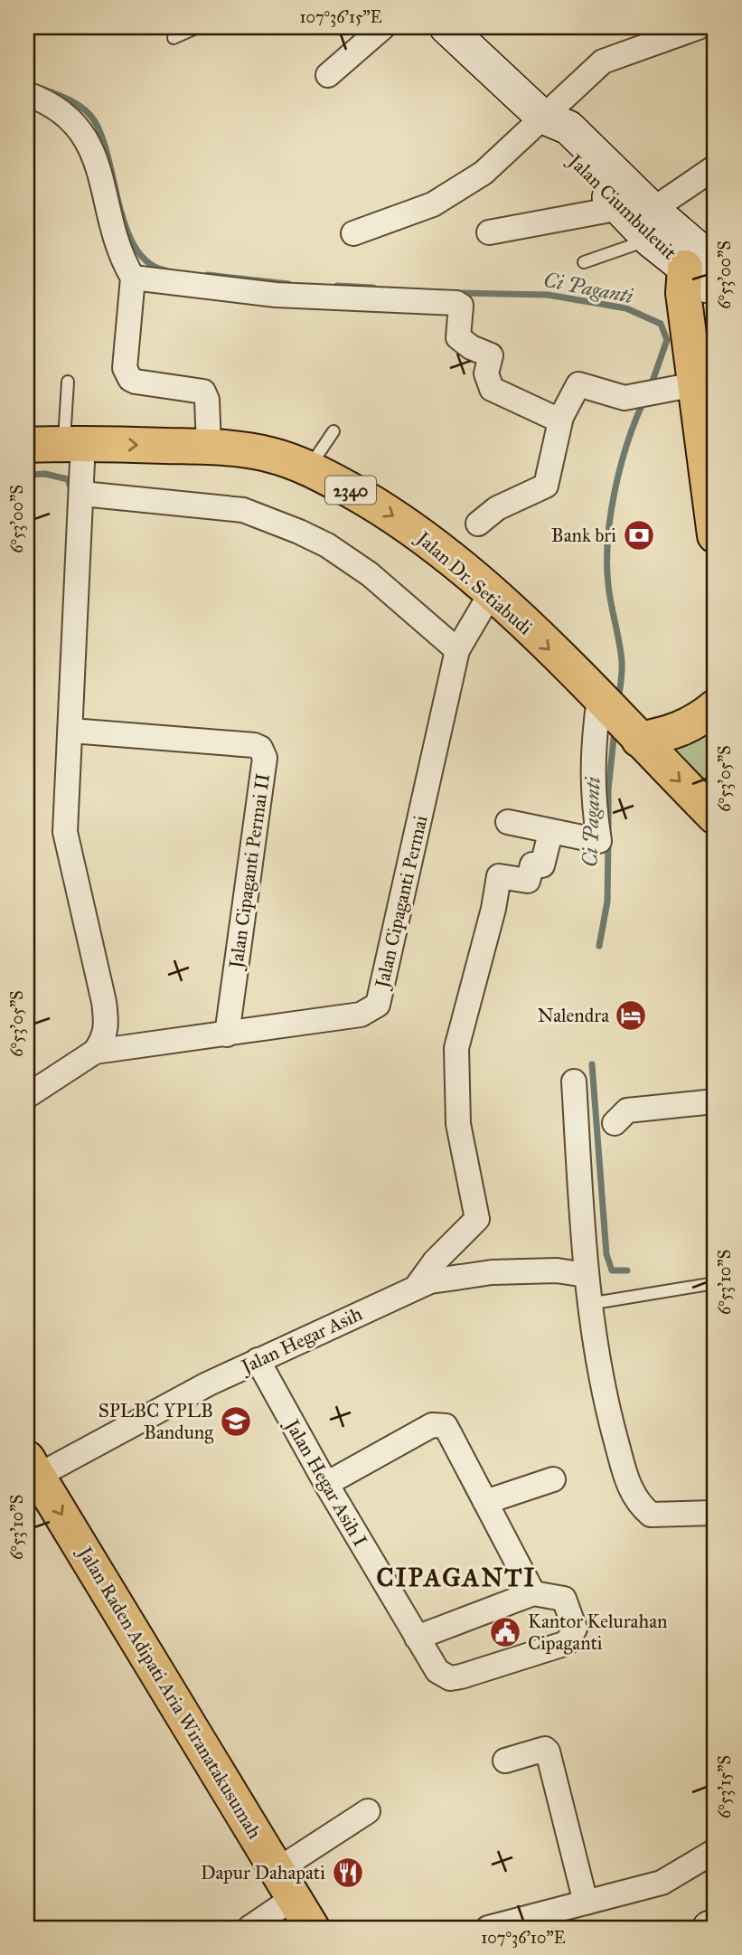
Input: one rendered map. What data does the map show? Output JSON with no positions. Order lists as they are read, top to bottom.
{
  "streets": {
    "main road": [
      "Jalan Ciumbuleuit",
      "2340",
      "Jalan Dr. Setiabudi",
      "Jalan Raden Adipati Aria Wiranatakusumah"
    ],
    "street": [
      "Jalan Cipaganti Permai II",
      "Jalan Cipaganti Permai",
      "Jalan Hegar Asih",
      "Jalan Hegar Asih I"
    ]
  },
  "crossings": [
    ["Jalan Dr. Setiabudi", "Jalan Cipaganti Permai"],
    ["Jalan Cipaganti Permai II", "Jalan Cipaganti Permai"],
    ["Jalan Hegar Asih", "Jalan Hegar Asih I"],
    ["Jalan Hegar Asih", "Jalan Raden Adipati Aria Wiranatakusumah"]
  ],
  "one_way": ["Jalan Dr. Setiabudi", "Jalan Raden Adipati Aria Wiranatakusumah"],
  "districts": ["CIPAGANTI"],
  "water": ["Ci Paganti"],
  "places": {
    "bank": ["Bank bri"],
    "hotel": ["Nalendra"],
    "school or university": ["SPLBC YPLB Bandung"],
    "public building": ["Kantor Kelurahan Cipaganti"],
    "restaurant": ["Dapur Dahapati"]
  },
  "coordinates": [
    "107°36'15\"E",
    "6°53'00\"S",
    "6°53'05\"S",
    "6°53'10\"S",
    "6°53'15\"S",
    "107°36'10\"E"
  ]
}
